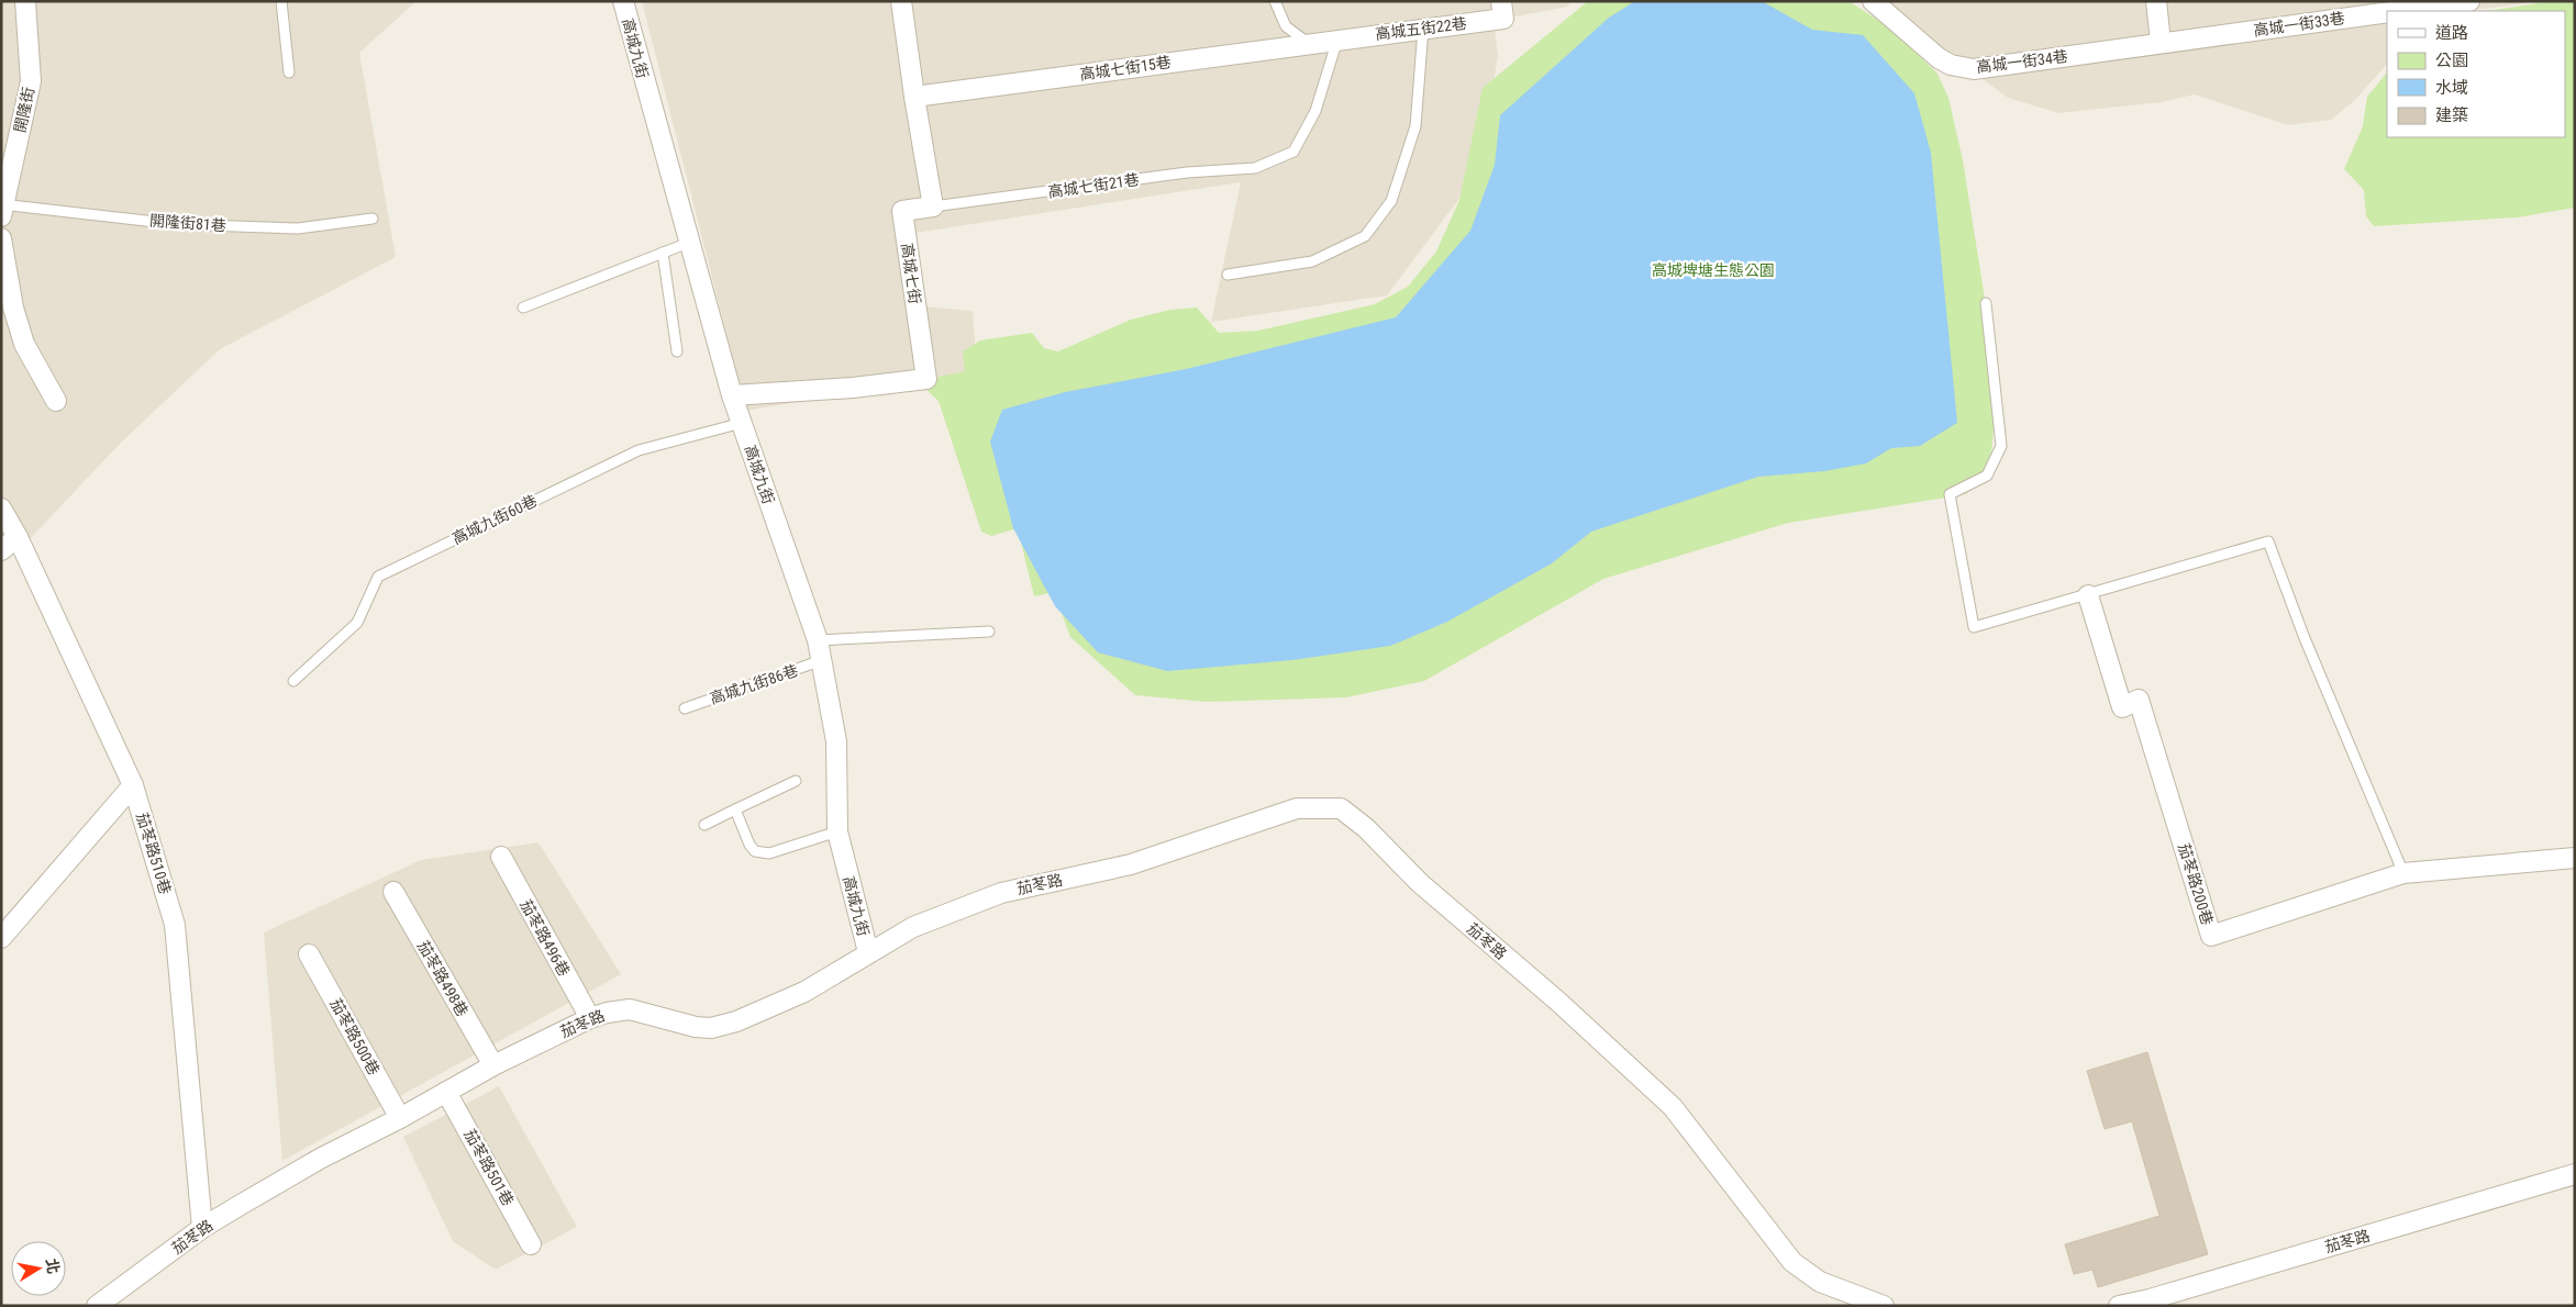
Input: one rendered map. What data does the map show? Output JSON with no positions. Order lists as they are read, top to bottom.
{
  "streets": {
    "street": [
      "高城一街33巷",
      "高城五街22巷",
      "高城九街",
      "高城一街34巷",
      "高城七街15巷",
      "開隆街",
      "高城七街",
      "茄苳路510巷",
      "茄苳路",
      "茄苳路200巷",
      "茄苳路496巷",
      "茄苳路498巷",
      "茄苳路500巷",
      "茄苳路501巷"
    ],
    "lane": [
      "高城七街21巷",
      "開隆街81巷",
      "高城九街60巷",
      "高城九街86巷"
    ]
  },
  "crossings": [
    ["高城一街33巷", "高城一街34巷"],
    ["高城五街22巷", "高城七街15巷"],
    ["高城五街22巷", "高城七街21巷"],
    ["高城九街", "高城七街"],
    ["高城九街", "高城九街60巷"],
    ["高城九街", "高城九街86巷"],
    ["高城九街", "茄苳路"],
    ["高城七街15巷", "高城七街21巷"],
    ["開隆街", "開隆街81巷"],
    ["高城七街21巷", "高城七街"],
    ["茄苳路510巷", "茄苳路"],
    ["茄苳路", "茄苳路496巷"],
    ["茄苳路", "茄苳路498巷"],
    ["茄苳路", "茄苳路500巷"],
    ["茄苳路", "茄苳路501巷"]
  ],
  "parks": ["高城埤塘生態公園"],
  "legend": [
    "道路",
    "公園",
    "水域",
    "建築"
  ],
  "north": "right"
}
